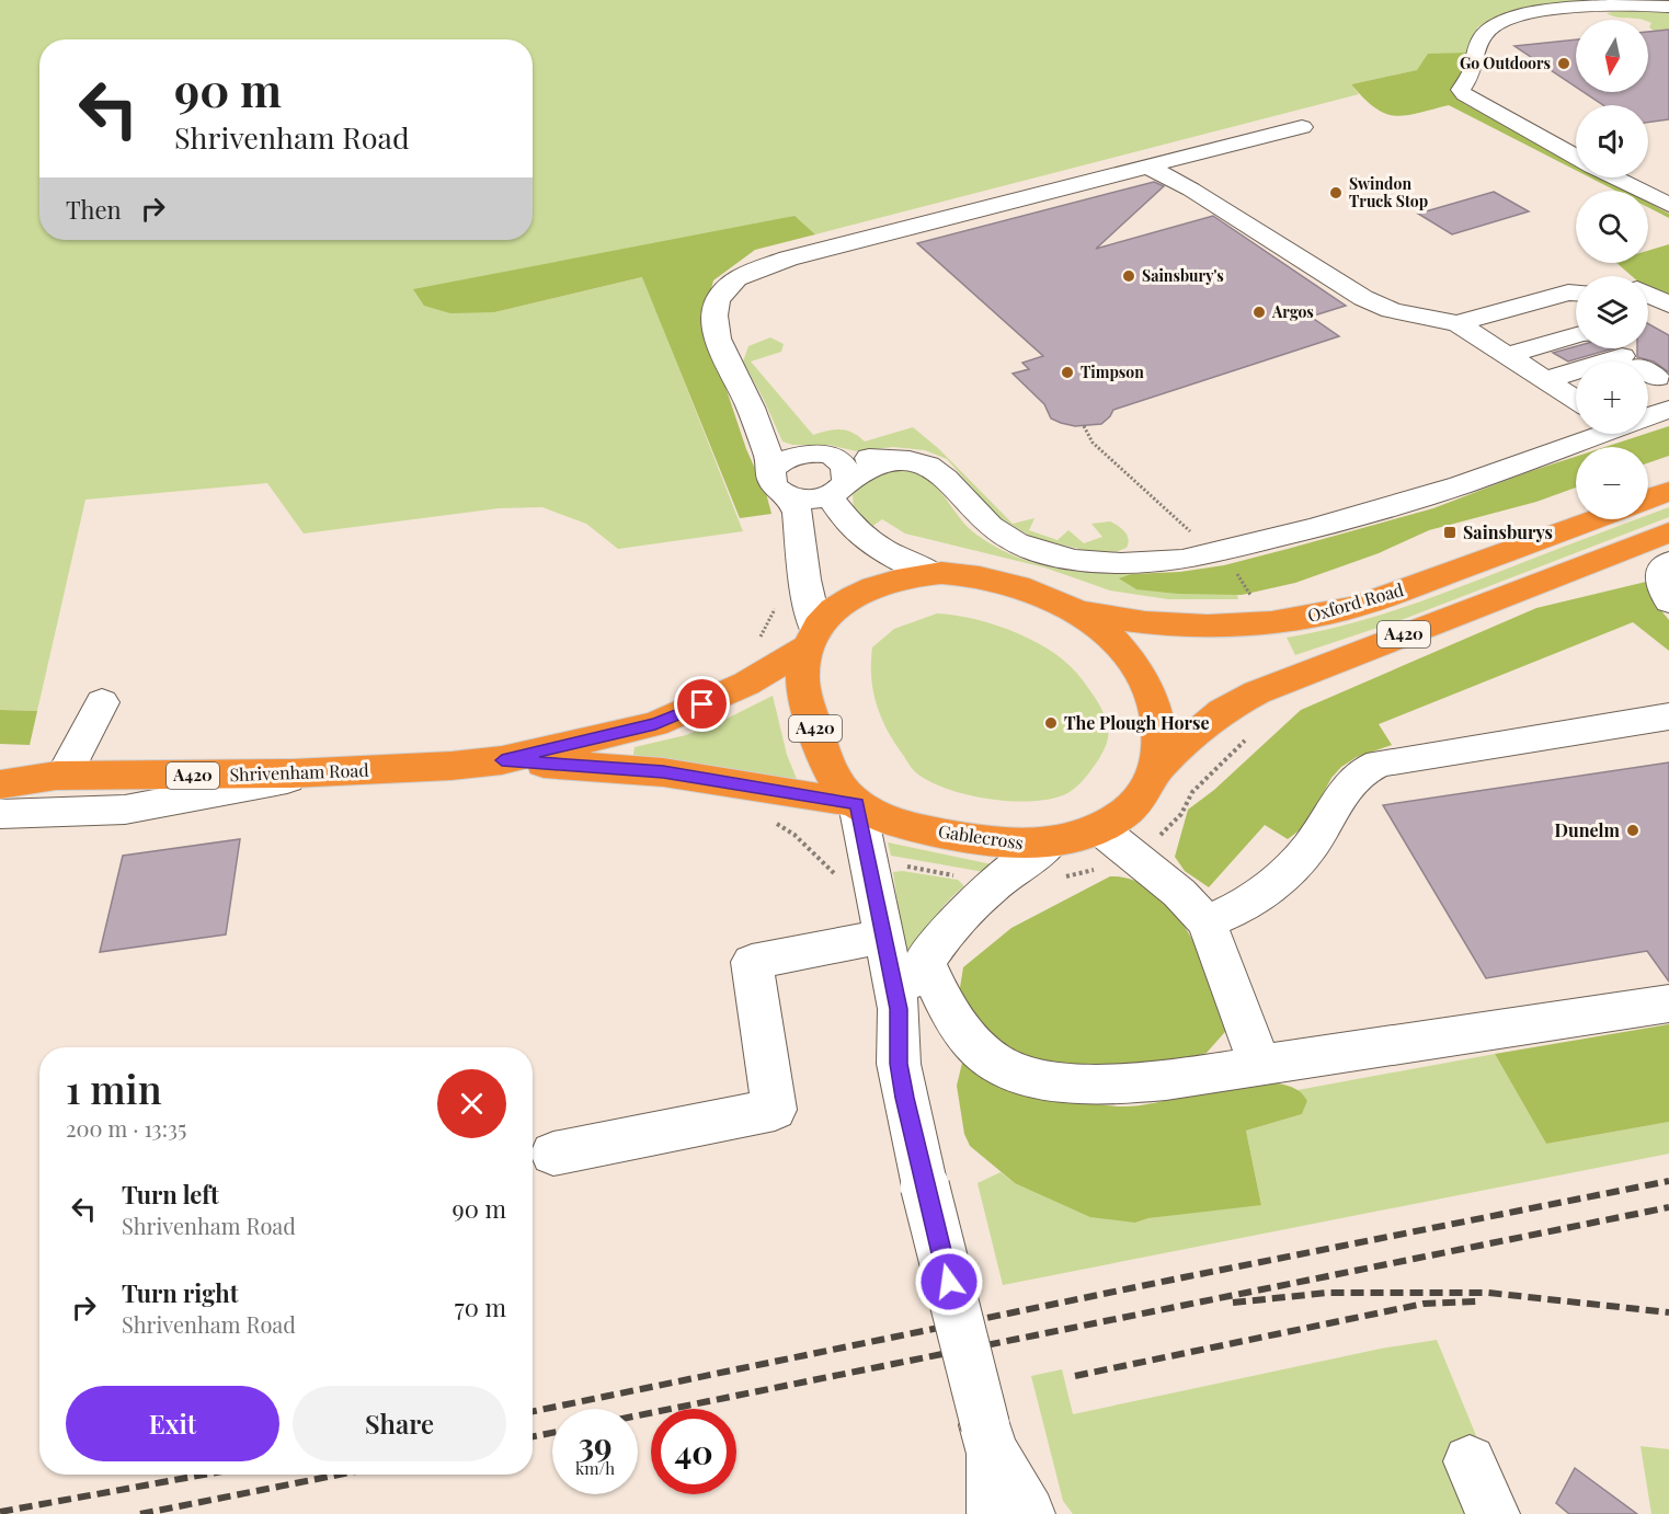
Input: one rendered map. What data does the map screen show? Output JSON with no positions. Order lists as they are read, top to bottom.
{
  "streets": {
    "highway": [
      "Oxford Road",
      "A420",
      "Shrivenham Road",
      "Gablecross"
    ]
  },
  "crossings": [
    ["Oxford Road", "Gablecross"],
    ["A420", "Gablecross"],
    ["Shrivenham Road", "Gablecross"]
  ],
  "places": {
    "other": [
      "Go Outdoors",
      "Swindon Truck Stop",
      "Sainsbury's",
      "Argos",
      "Timpson",
      "The Plough Horse",
      "Dunelm"
    ],
    "transit": ["Sainsburys"]
  },
  "north": "bottom",
  "page": {
    "map_buttons": ["+", "−"],
    "turn": ["90 m", "Shrivenham Road"],
    "then": "Then",
    "heading": ["1 min", "200 m · 13:35"],
    "list": [
      {
        "name": "Turn left",
        "note": "Shrivenham Road",
        "value": "90 m"
      },
      {
        "name": "Turn right",
        "note": "Shrivenham Road",
        "value": "70 m"
      }
    ],
    "buttons": ["Exit", "Share"],
    "speed": "39 km/h",
    "limit": "40"
  }
}
